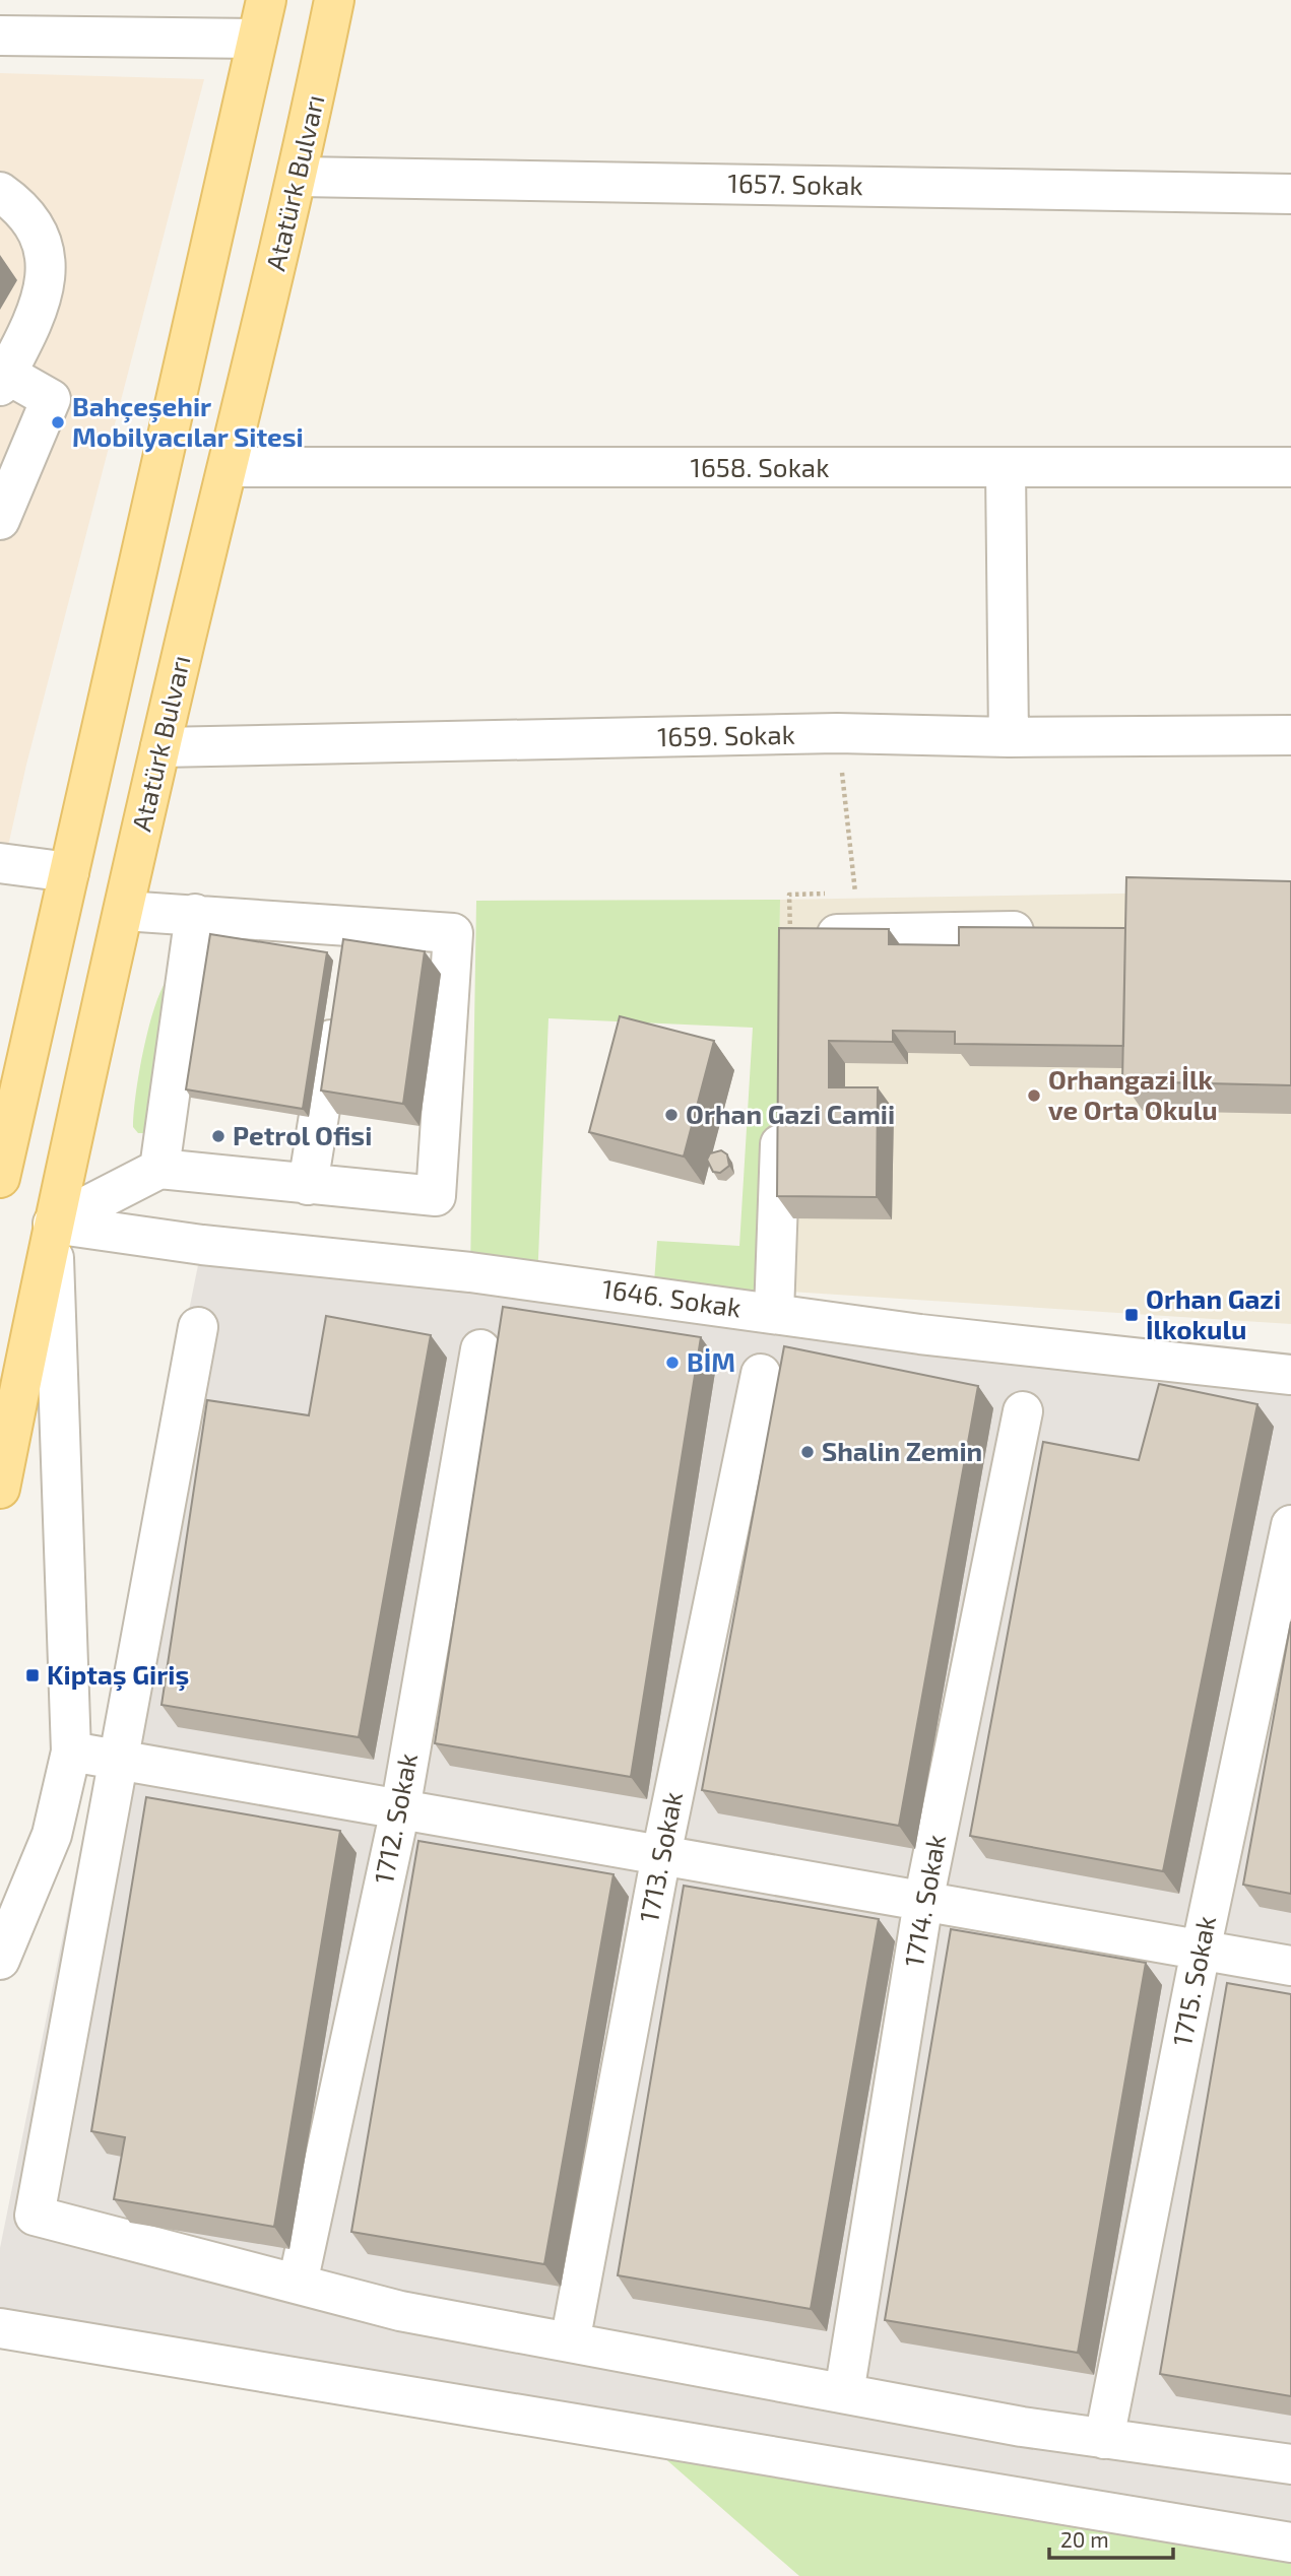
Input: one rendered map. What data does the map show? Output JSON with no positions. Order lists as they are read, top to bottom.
{
  "streets": {
    "main road": ["Atatürk Bulvarı"],
    "street": [
      "1657. Sokak",
      "1658. Sokak",
      "1659. Sokak",
      "1646. Sokak",
      "1712. Sokak",
      "1713. Sokak",
      "1714. Sokak",
      "1715. Sokak"
    ]
  },
  "crossings": [
    ["Atatürk Bulvarı", "1657. Sokak"],
    ["Atatürk Bulvarı", "1658. Sokak"],
    ["Atatürk Bulvarı", "1659. Sokak"],
    ["Atatürk Bulvarı", "1646. Sokak"]
  ],
  "places": {
    "other": [
      "Bahçeşehir Mobilyacılar Sitesi",
      "Orhangazi İlk ve Orta Okulu",
      "Orhan Gazi Camii",
      "Petrol Ofisi",
      "BİM",
      "Shalin Zemin"
    ],
    "transit": ["Orhan Gazi İlkokulu", "Kiptaş Giriş"]
  },
  "scale_bar": "20 m"
}
